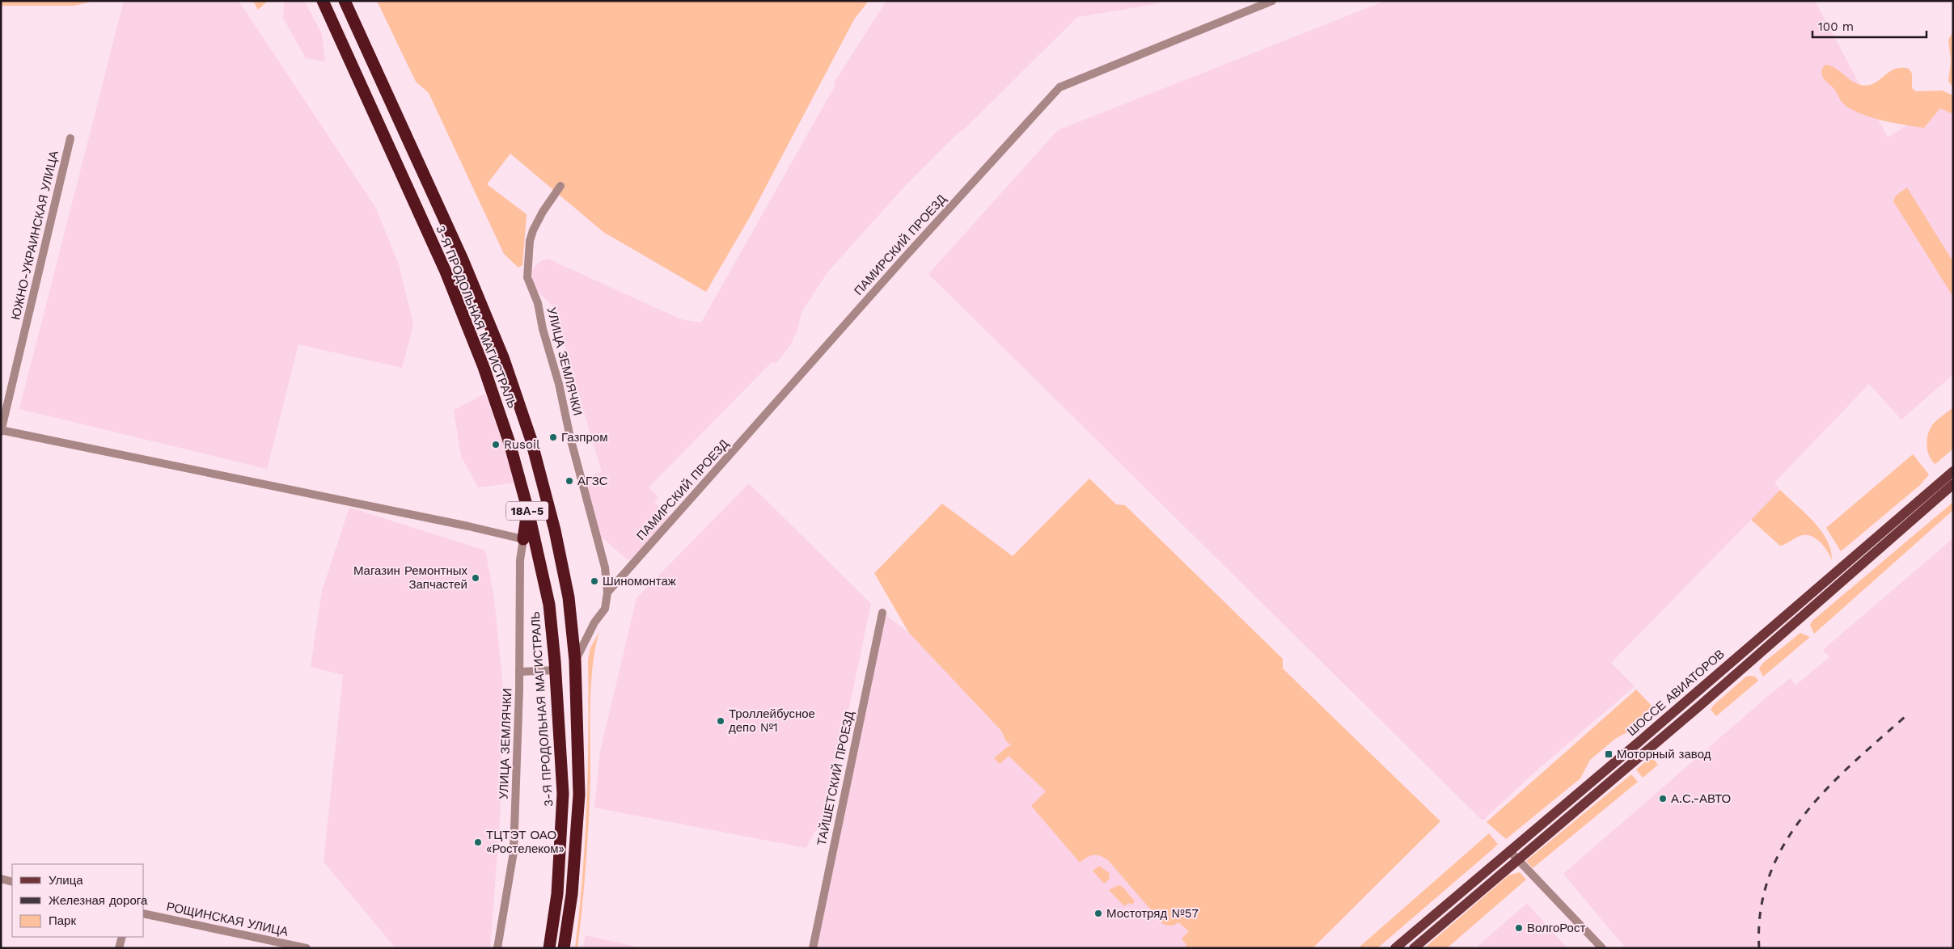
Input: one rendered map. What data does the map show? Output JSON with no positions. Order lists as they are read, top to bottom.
{
  "streets": {
    "highway": ["3-Я ПРОДОЛЬНАЯ МАГИСТРАЛЬ", "18А-5"],
    "main road": ["ШОССЕ АВИАТОРОВ"],
    "street": [
      "ЮЖНО-УКРАИНСКАЯ УЛИЦА",
      "ПАМИРСКИЙ ПРОЕЗД",
      "УЛИЦА ЗЕМЛЯЧКИ",
      "ТАЙШЕТСКИЙ ПРОЕЗД",
      "РОЩИНСКАЯ УЛИЦА"
    ]
  },
  "crossings": [
    ["ПАМИРСКИЙ ПРОЕЗД", "УЛИЦА ЗЕМЛЯЧКИ"],
    ["3-Я ПРОДОЛЬНАЯ МАГИСТРАЛЬ", "УЛИЦА ЗЕМЛЯЧКИ"]
  ],
  "places": {
    "other": [
      "Газпром",
      "Rusoil",
      "АГЗС",
      "Магазин Ремонтных Запчастей",
      "Шиномонтаж",
      "Троллейбусное депо №1",
      "А.С.-АВТО",
      "ТЦТЭТ ОАО «Ростелеком»",
      "Мостотряд №57",
      "ВолгоРост"
    ],
    "transit": ["Моторный завод"]
  },
  "legend": ["Улица", "Железная дорога", "Парк"],
  "scale_bar": "100 m"
}
